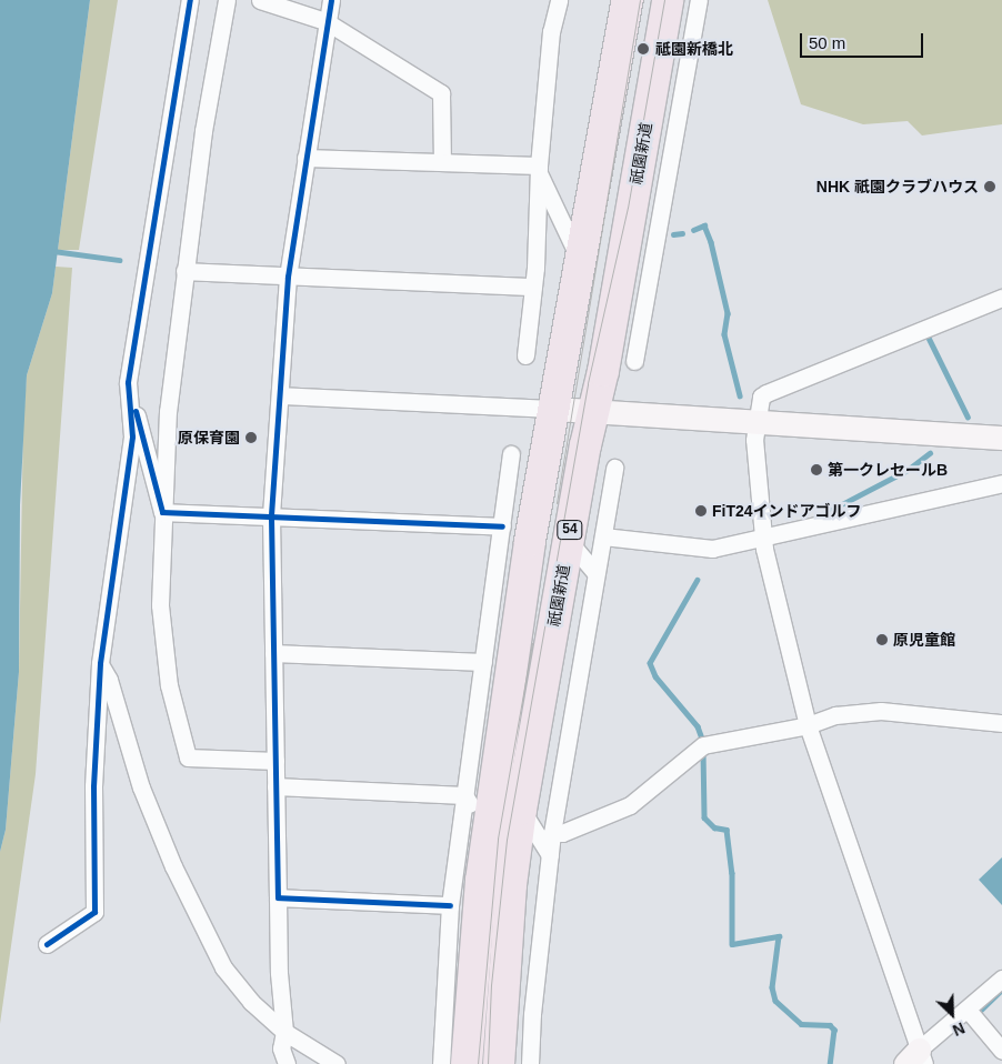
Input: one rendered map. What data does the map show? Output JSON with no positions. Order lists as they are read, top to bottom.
{
  "streets": {
    "highway": ["祇園新道", "54"]
  },
  "places": [
    "祗園新橋北",
    "NHK 祇園クラブハウス",
    "原保育園",
    "第一クレセールB",
    "FiT24インドアゴルフ",
    "原児童館"
  ],
  "scale_bar": "50 m",
  "north": "bottom right"
}
